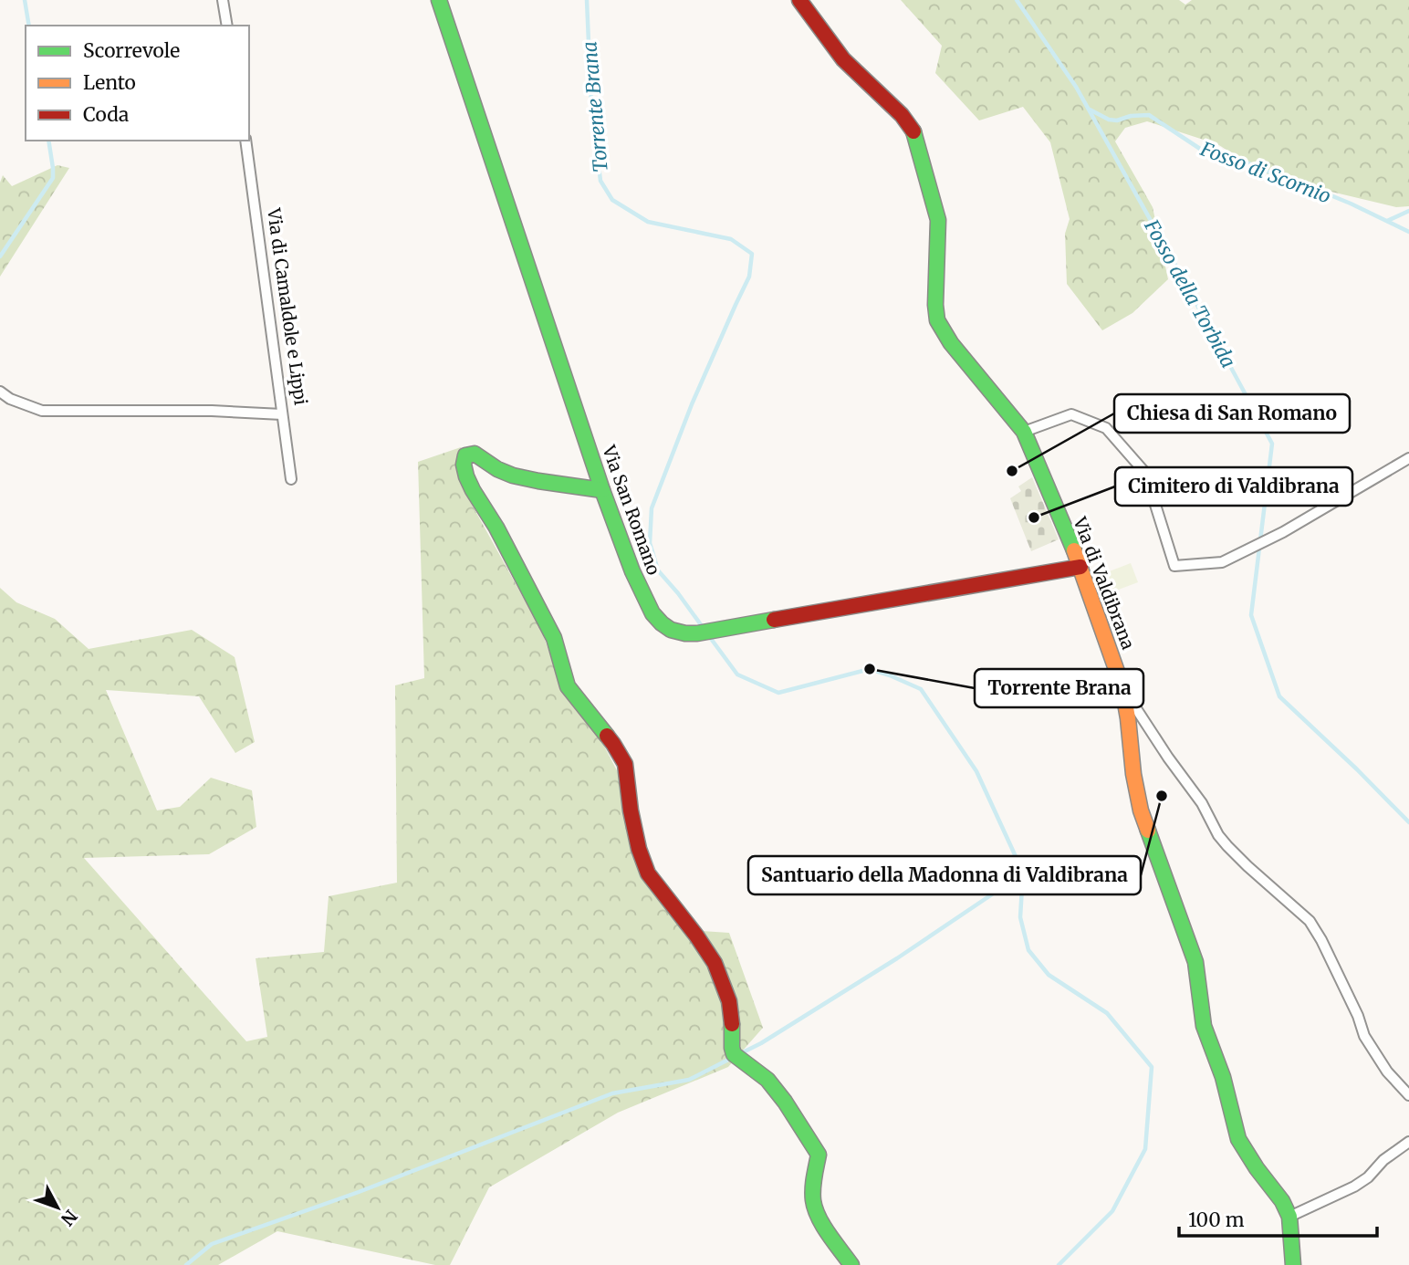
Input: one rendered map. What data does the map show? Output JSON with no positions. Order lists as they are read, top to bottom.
{
  "streets": {
    "street": ["Via di Camaldole e Lippi", "Via San Romano", "Via di Valdibrana"]
  },
  "crossings": [
    ["Via San Romano", "Via di Valdibrana"]
  ],
  "water": ["Torrente Brana", "Fosso di Scornio", "Fosso della Torbida"],
  "places": [
    "Chiesa di San Romano",
    "Cimitero di Valdibrana",
    "Torrente Brana",
    "Santuario della Madonna di Valdibrana"
  ],
  "legend": ["Scorrevole", "Lento", "Coda"],
  "scale_bar": "100 m",
  "north": "bottom right"
}
